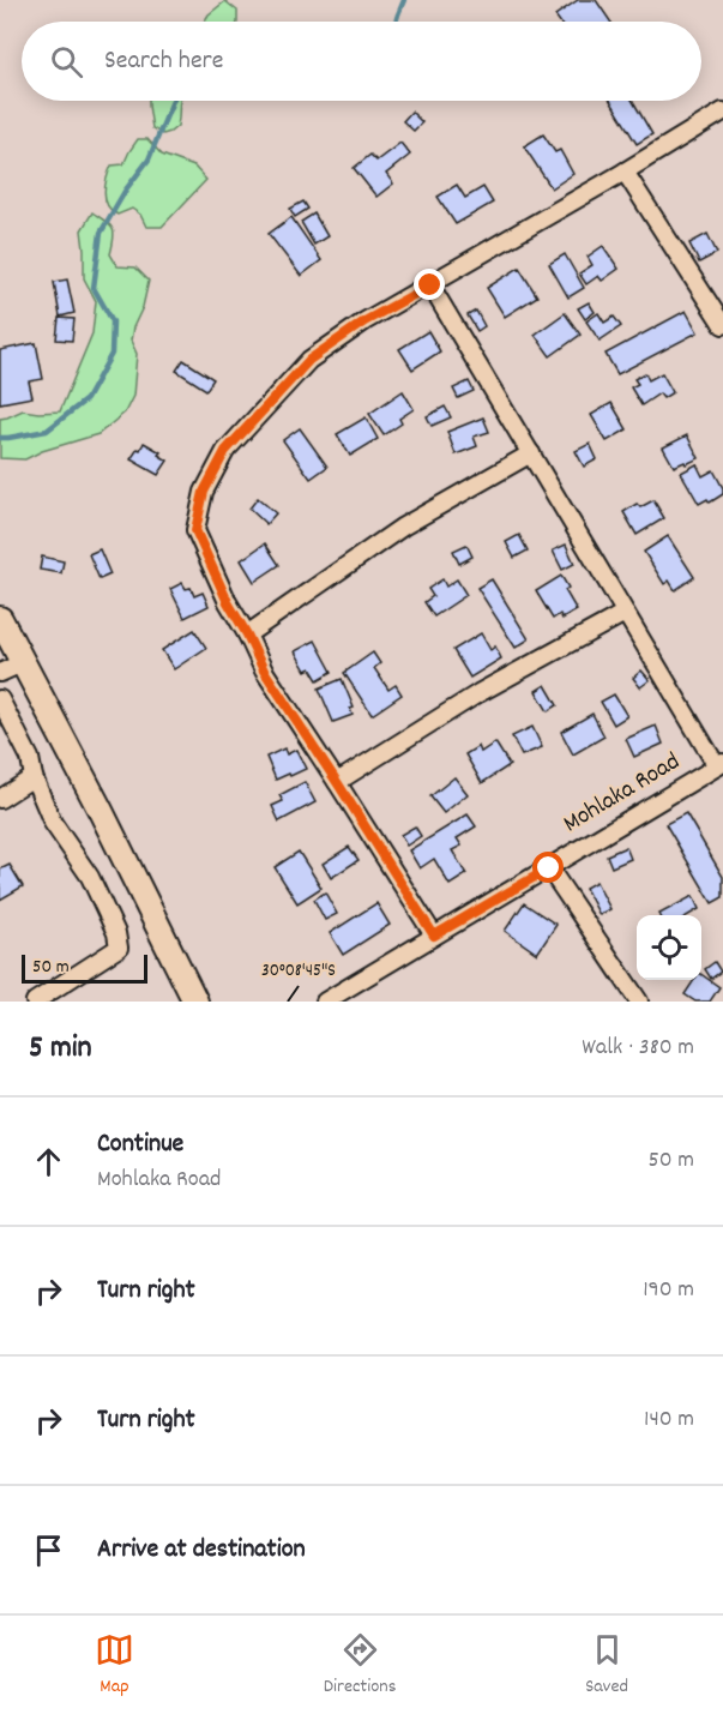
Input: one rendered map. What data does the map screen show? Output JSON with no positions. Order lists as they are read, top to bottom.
{
  "streets": {
    "street": ["Mohlaka Road"]
  },
  "scale_bar": "50 m",
  "page": {
    "search": "Search here",
    "scale": "50 m",
    "heading": ["5 min", "Walk · 380 m"],
    "list": [
      ["Continue", "Mohlaka Road", "50 m"],
      ["Turn right", "190 m"],
      ["Turn right", "140 m"],
      "Arrive at destination"
    ],
    "nav": ["Map", "Directions", "Saved"]
  },
  "coordinates": ["30°08'45\"S"]
}
